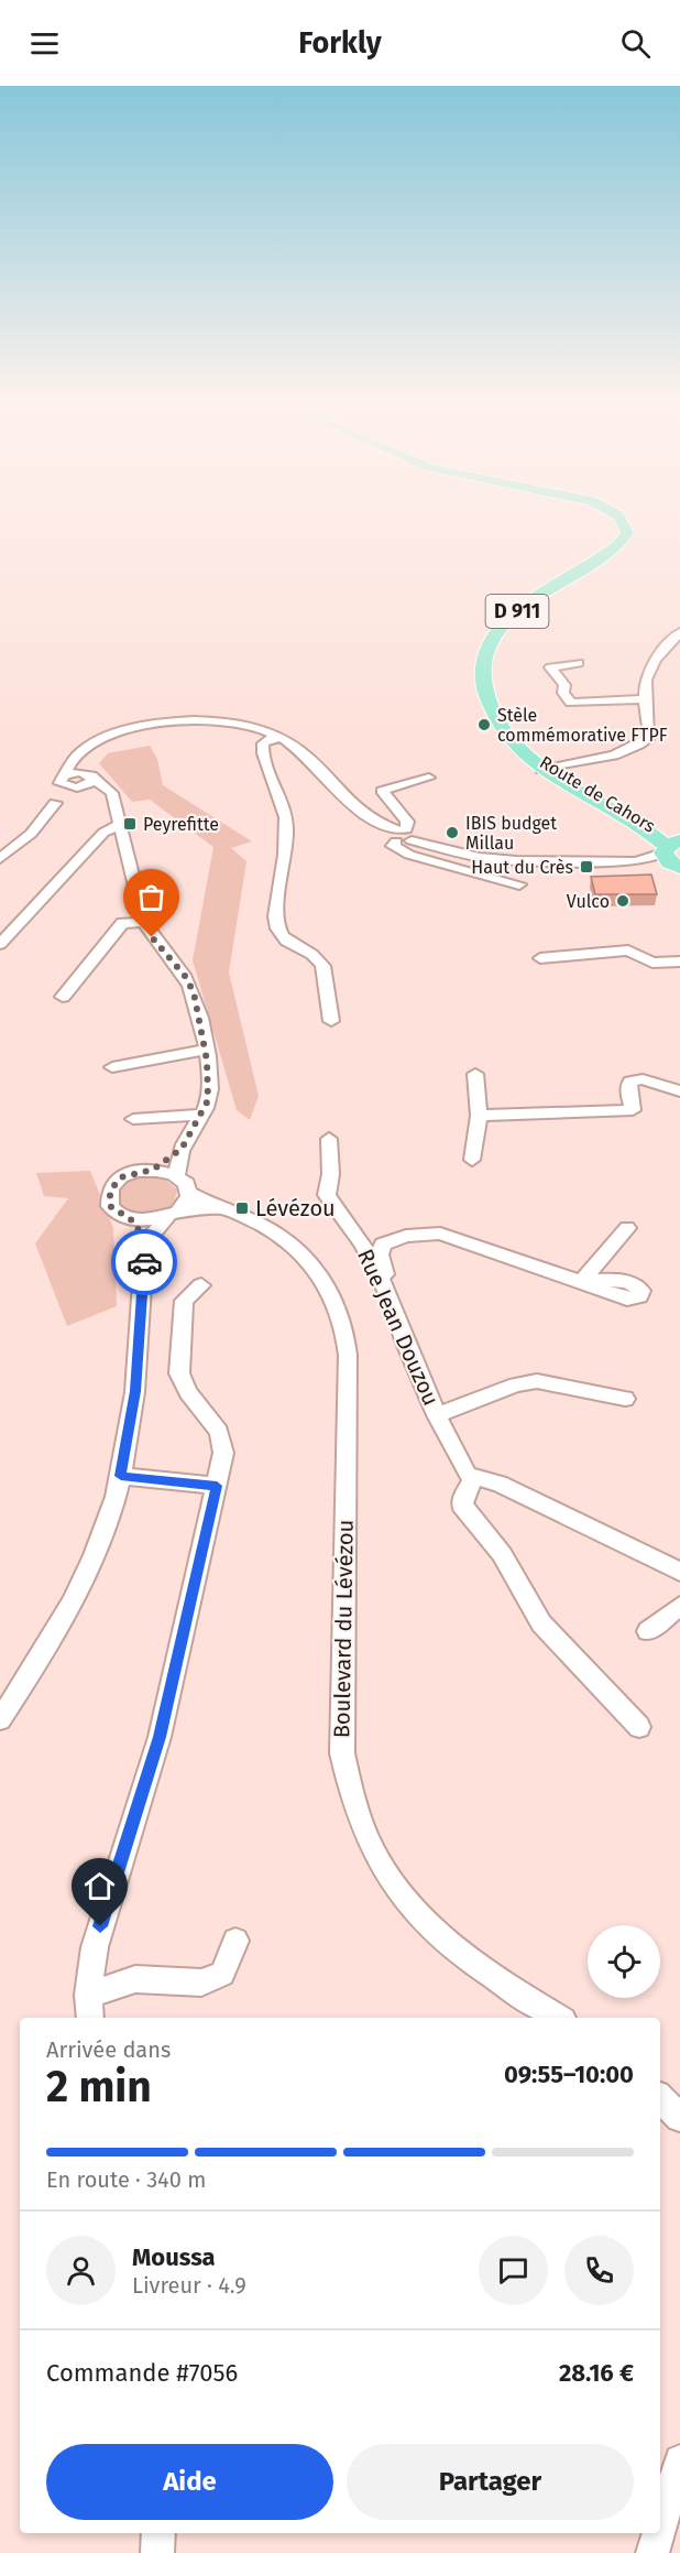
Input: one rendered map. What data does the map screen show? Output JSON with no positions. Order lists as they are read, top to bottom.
{
  "streets": {
    "main road": ["D 911", "Route de Cahors"],
    "street": ["Rue Jean Douzou", "Boulevard du Lévézou"]
  },
  "places": {
    "other": ["Stèle commémorative FTPF", "IBIS budget Millau", "Vulco"],
    "transit": ["Peyrefitte", "Haut du Crès", "Lévézou"]
  },
  "page": {
    "header": "Forkly",
    "heading": ["2 min", "Arrivée dans", "09:55–10:00"],
    "panel": [
      "Moussa",
      "Livreur · 4.9",
      "Commande #7056",
      "28.16 €"
    ],
    "bar": "En route · 340 m",
    "buttons": ["Aide", "Partager"]
  }
}
